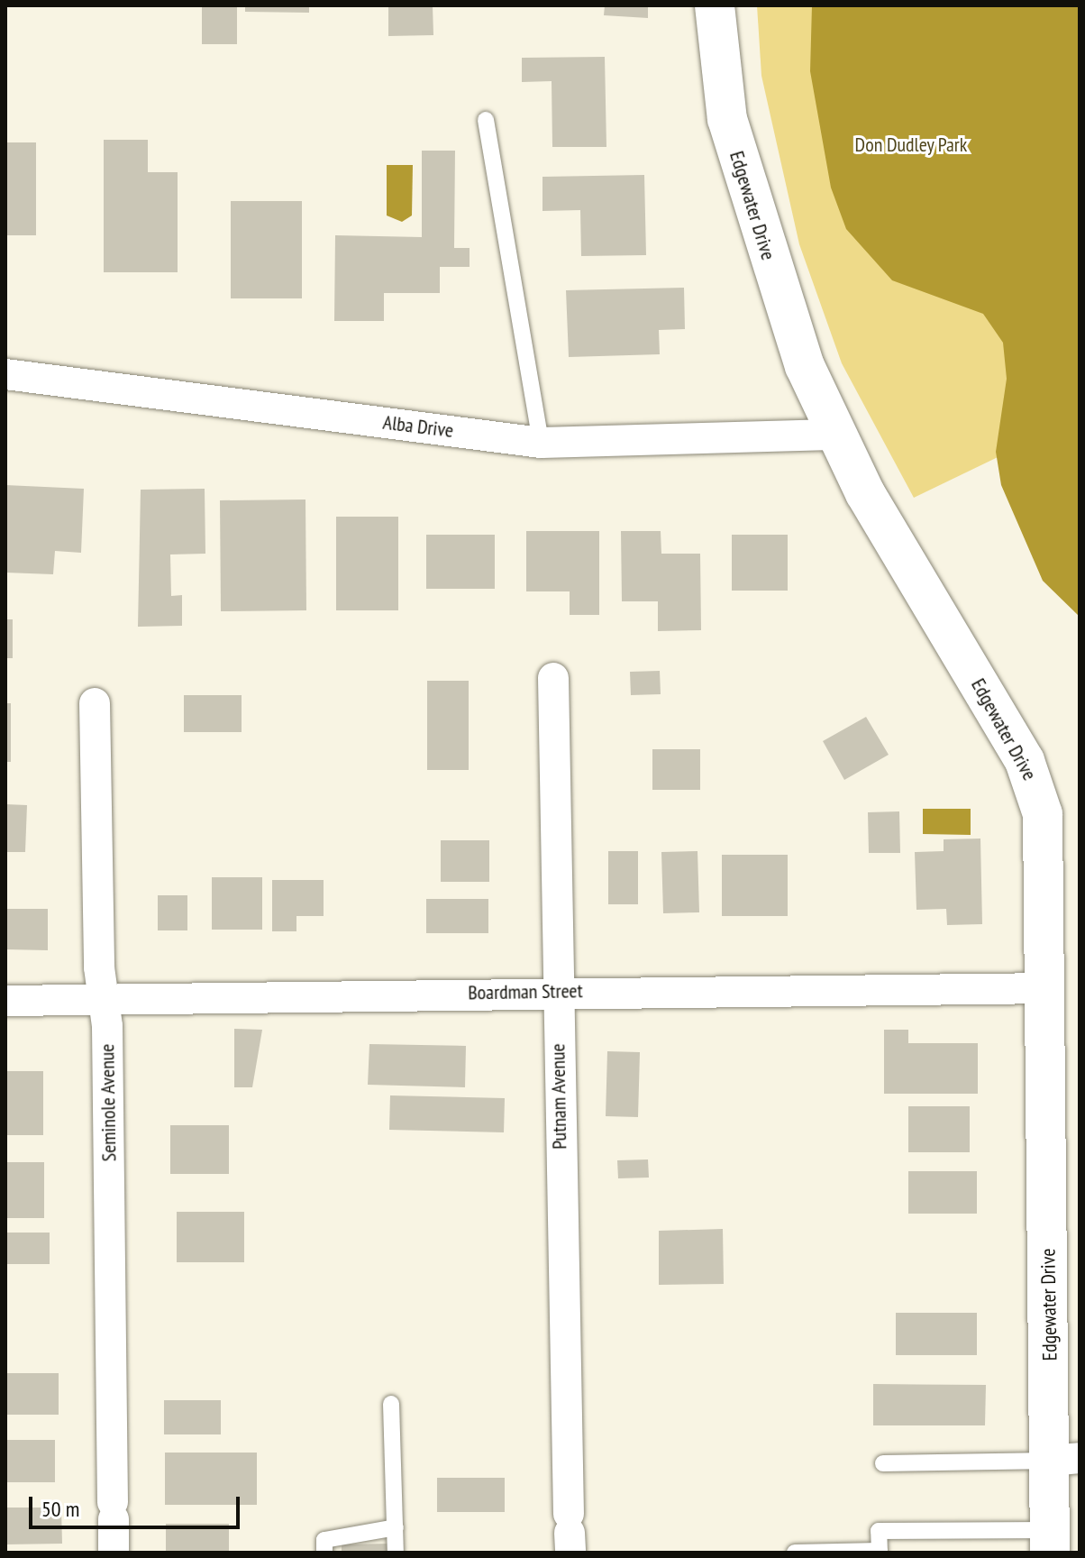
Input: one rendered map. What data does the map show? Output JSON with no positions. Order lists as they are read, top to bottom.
{
  "streets": {
    "street": [
      "Edgewater Drive",
      "Alba Drive",
      "Boardman Street",
      "Putnam Avenue",
      "Seminole Avenue"
    ]
  },
  "crossings": [
    ["Edgewater Drive", "Alba Drive"],
    ["Edgewater Drive", "Boardman Street"],
    ["Boardman Street", "Putnam Avenue"],
    ["Boardman Street", "Seminole Avenue"]
  ],
  "parks": ["Don Dudley Park"],
  "scale_bar": "50 m"
}
